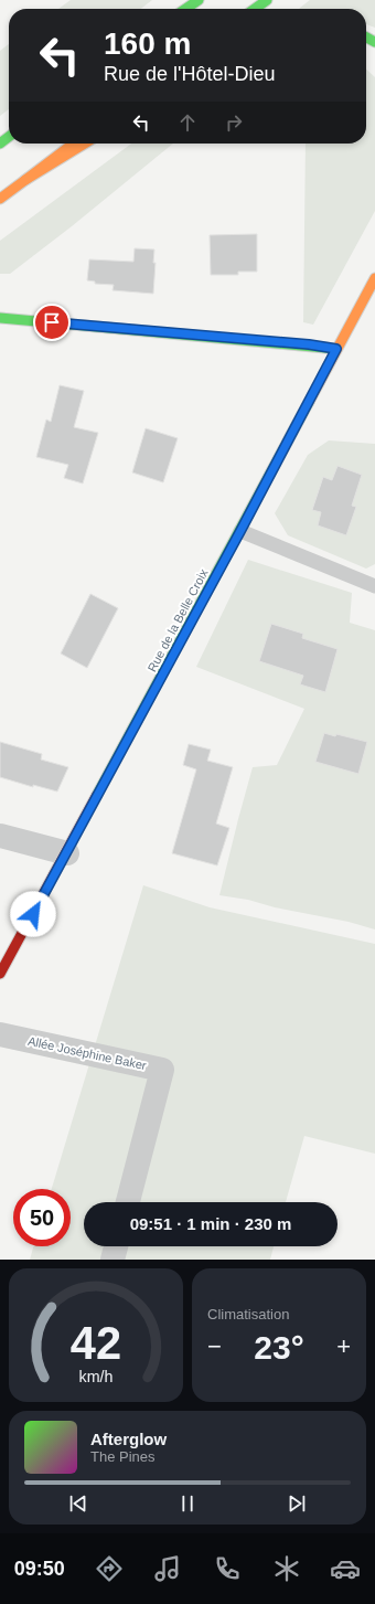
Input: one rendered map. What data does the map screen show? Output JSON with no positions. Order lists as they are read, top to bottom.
{
  "streets": {
    "main road": ["Rue de la Belle Croix"],
    "street": ["Allée Joséphine Baker"]
  },
  "page": {
    "turn": ["160 m", "Rue de l'Hôtel-Dieu"],
    "limit": "50",
    "trip": "09:51 · 1 min · 230 m",
    "tile": "Climatisation",
    "heat": ["−", "23°", "+"],
    "song": ["Afterglow", "The Pines"],
    "tabs": "09:50",
    "gauge": ["42", "km/h"]
  }
}
